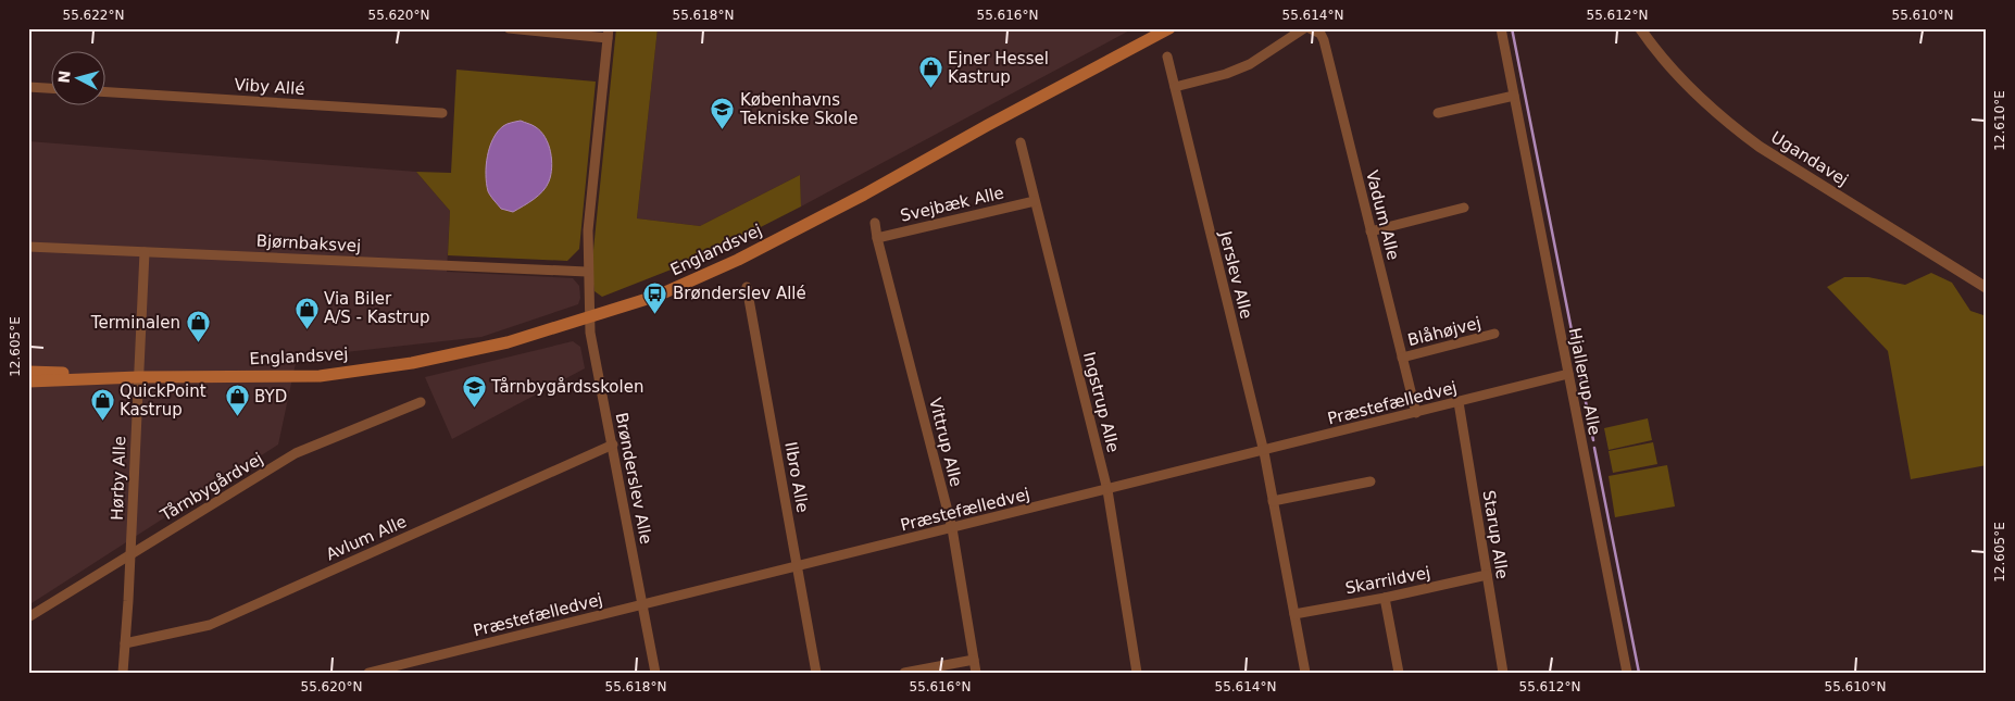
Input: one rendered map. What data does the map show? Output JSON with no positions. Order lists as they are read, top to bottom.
{
  "streets": {
    "main road": ["Englandsvej"],
    "street": [
      "Viby Allé",
      "Ugandavej",
      "Svejbæk Alle",
      "Vadum Alle",
      "Bjørnbaksvej",
      "Jerslev Alle",
      "Blåhøjvej",
      "Hjallerup Alle",
      "Ingstrup Alle",
      "Præstefælledvej",
      "Vittrup Alle",
      "Ilbro Alle",
      "Hørby Alle",
      "Brønderslev Alle",
      "Tårnbygårdvej",
      "Starup Alle",
      "Avlum Alle",
      "Skarrildvej"
    ]
  },
  "crossings": [
    ["Svejbæk Alle", "Ingstrup Alle"],
    ["Svejbæk Alle", "Vittrup Alle"],
    ["Vadum Alle", "Blåhøjvej"],
    ["Vadum Alle", "Præstefælledvej"],
    ["Bjørnbaksvej", "Hørby Alle"],
    ["Bjørnbaksvej", "Brønderslev Alle"],
    ["Englandsvej", "Hørby Alle"],
    ["Englandsvej", "Brønderslev Alle"],
    ["Jerslev Alle", "Præstefælledvej"],
    ["Jerslev Alle", "Skarrildvej"],
    ["Hjallerup Alle", "Præstefælledvej"],
    ["Ingstrup Alle", "Præstefælledvej"],
    ["Præstefælledvej", "Vittrup Alle"],
    ["Præstefælledvej", "Ilbro Alle"],
    ["Præstefælledvej", "Brønderslev Alle"],
    ["Præstefælledvej", "Starup Alle"],
    ["Hørby Alle", "Tårnbygårdvej"],
    ["Hørby Alle", "Avlum Alle"],
    ["Brønderslev Alle", "Avlum Alle"],
    ["Starup Alle", "Skarrildvej"]
  ],
  "places": {
    "shop": [
      "Ejner Hessel Kastrup",
      "Via Biler A/S - Kastrup",
      "Terminalen",
      "BYD",
      "QuickPoint Kastrup"
    ],
    "school or university": ["Københavns Tekniske Skole", "Tårnbygårdsskolen"],
    "bus stop": ["Brønderslev Allé"]
  },
  "north": "left",
  "coordinates": [
    "55.622°N",
    "55.620°N",
    "55.618°N",
    "55.616°N",
    "55.614°N",
    "55.612°N",
    "55.610°N",
    "12.610°E",
    "12.605°E"
  ]
}
